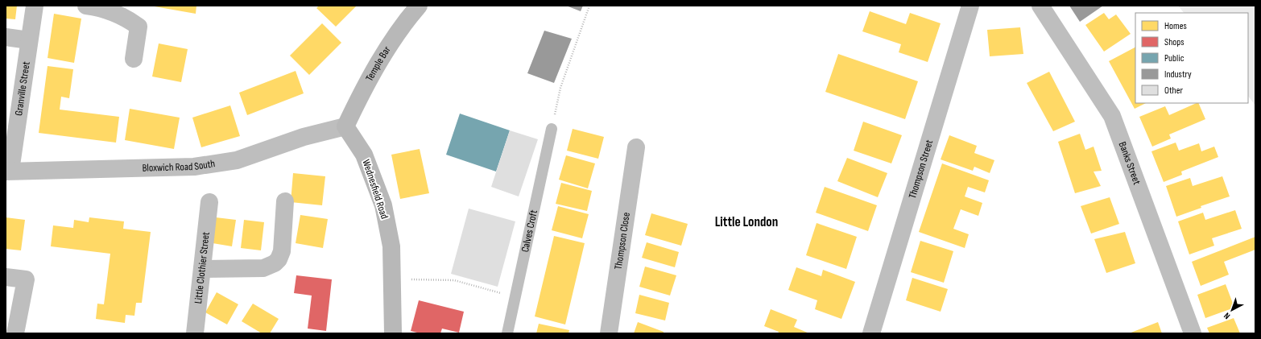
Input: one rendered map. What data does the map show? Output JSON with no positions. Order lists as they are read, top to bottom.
{
  "streets": {
    "main road": ["Temple Bar", "Wednesfield Road"],
    "street": [
      "Granville Street",
      "Banks Street",
      "Bloxwich Road South",
      "Thompson Street",
      "Thompson Close",
      "Little Clothier Street"
    ],
    "lane": ["Calves Croft"]
  },
  "crossings": [
    ["Temple Bar", "Bloxwich Road South"],
    ["Temple Bar", "Wednesfield Road"],
    ["Granville Street", "Bloxwich Road South"],
    ["Bloxwich Road South", "Wednesfield Road"]
  ],
  "districts": ["Little London"],
  "legend": [
    "Homes",
    "Shops",
    "Public",
    "Industry",
    "Other"
  ],
  "north": "bottom left"
}
